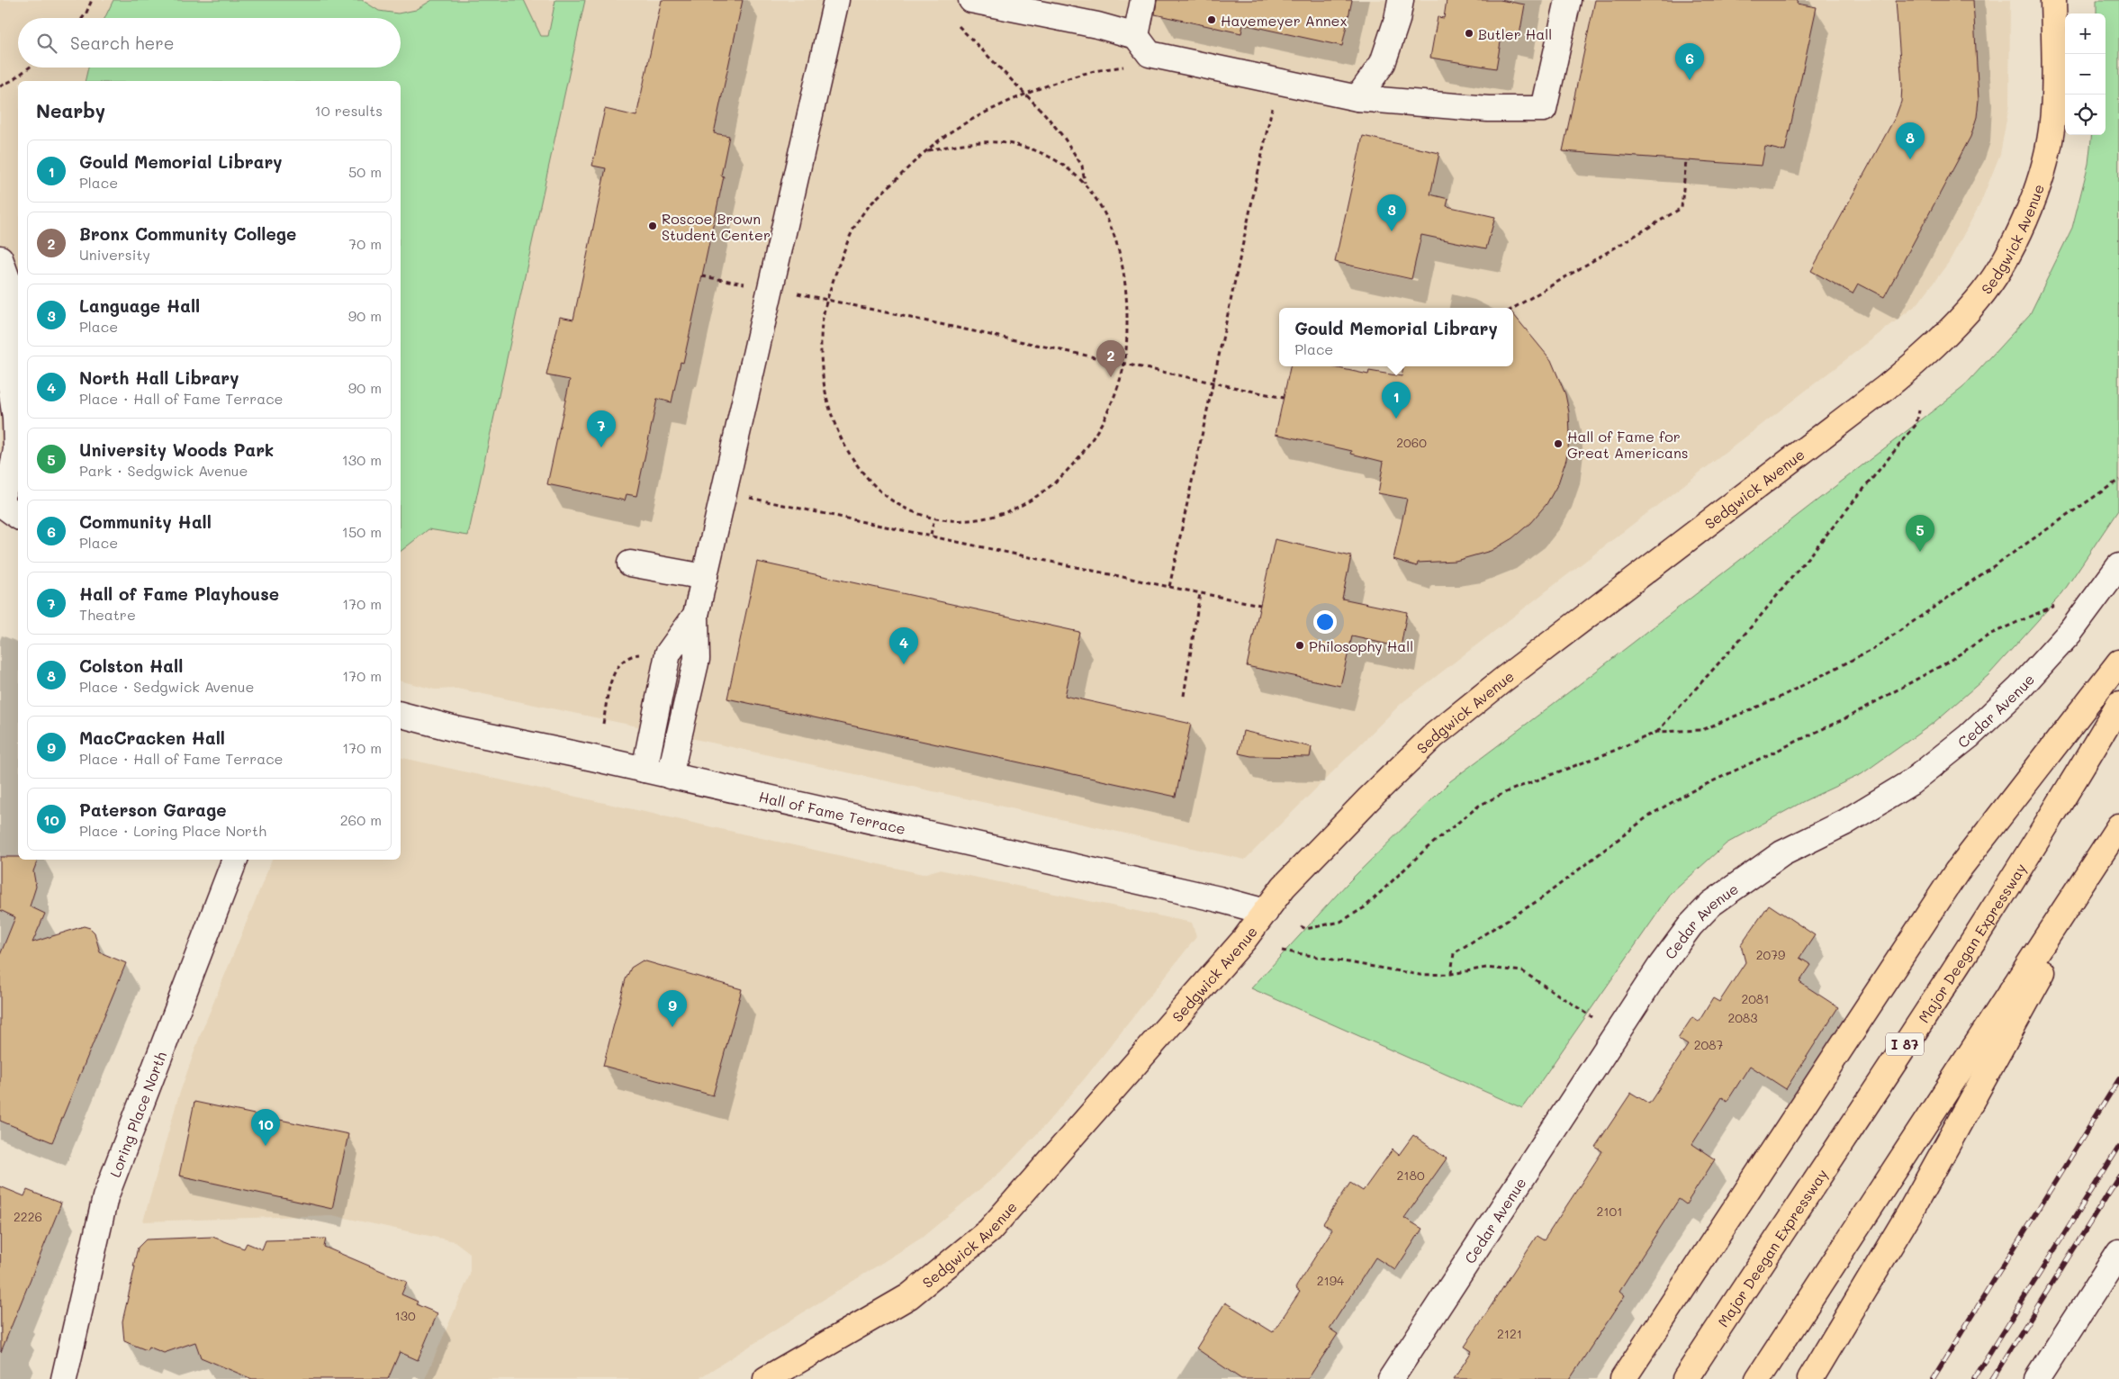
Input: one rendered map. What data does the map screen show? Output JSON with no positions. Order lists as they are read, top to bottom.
{
  "streets": {
    "main road": ["Sedgwick Avenue", "Major Deegan Expressway", "I 87"],
    "street": ["Cedar Avenue", "Hall of Fame Terrace", "Loring Place North"]
  },
  "crossings": [
    ["Sedgwick Avenue", "Hall of Fame Terrace"]
  ],
  "places": [
    "Havemeyer Annex",
    "Butler Hall",
    "Roscoe Brown Student Center",
    "Hall of Fame for Great Americans",
    "Philosophy Hall"
  ],
  "house_numbers": [
    "2060",
    "2079",
    "2081",
    "2083",
    "2087",
    "2180",
    "2101",
    "2226",
    "2194",
    "130",
    "2121"
  ],
  "page": {
    "map_buttons": ["+", "−"],
    "search": "Search here",
    "pins": [
      "6",
      "8",
      "3",
      "2",
      "1",
      "7",
      "5",
      "4",
      "9",
      "10"
    ],
    "heading": ["Nearby", "10 results"],
    "list": [
      {
        "mark": "1",
        "name": "Gould Memorial Library",
        "note": "Place",
        "value": "50 m"
      },
      {
        "mark": "2",
        "name": "Bronx Community College",
        "note": "University",
        "value": "70 m"
      },
      {
        "mark": "3",
        "name": "Language Hall",
        "note": "Place",
        "value": "90 m"
      },
      {
        "mark": "4",
        "name": "North Hall Library",
        "note": "Place · Hall of Fame Terrace",
        "value": "90 m"
      },
      {
        "mark": "5",
        "name": "University Woods Park",
        "note": "Park · Sedgwick Avenue",
        "value": "130 m"
      },
      {
        "mark": "6",
        "name": "Community Hall",
        "note": "Place",
        "value": "150 m"
      },
      {
        "mark": "7",
        "name": "Hall of Fame Playhouse",
        "note": "Theatre",
        "value": "170 m"
      },
      {
        "mark": "8",
        "name": "Colston Hall",
        "note": "Place · Sedgwick Avenue",
        "value": "170 m"
      },
      {
        "mark": "9",
        "name": "MacCracken Hall",
        "note": "Place · Hall of Fame Terrace",
        "value": "170 m"
      },
      {
        "mark": "10",
        "name": "Paterson Garage",
        "note": "Place · Loring Place North",
        "value": "260 m"
      }
    ],
    "popup": ["Gould Memorial Library", "Place"]
  }
}
